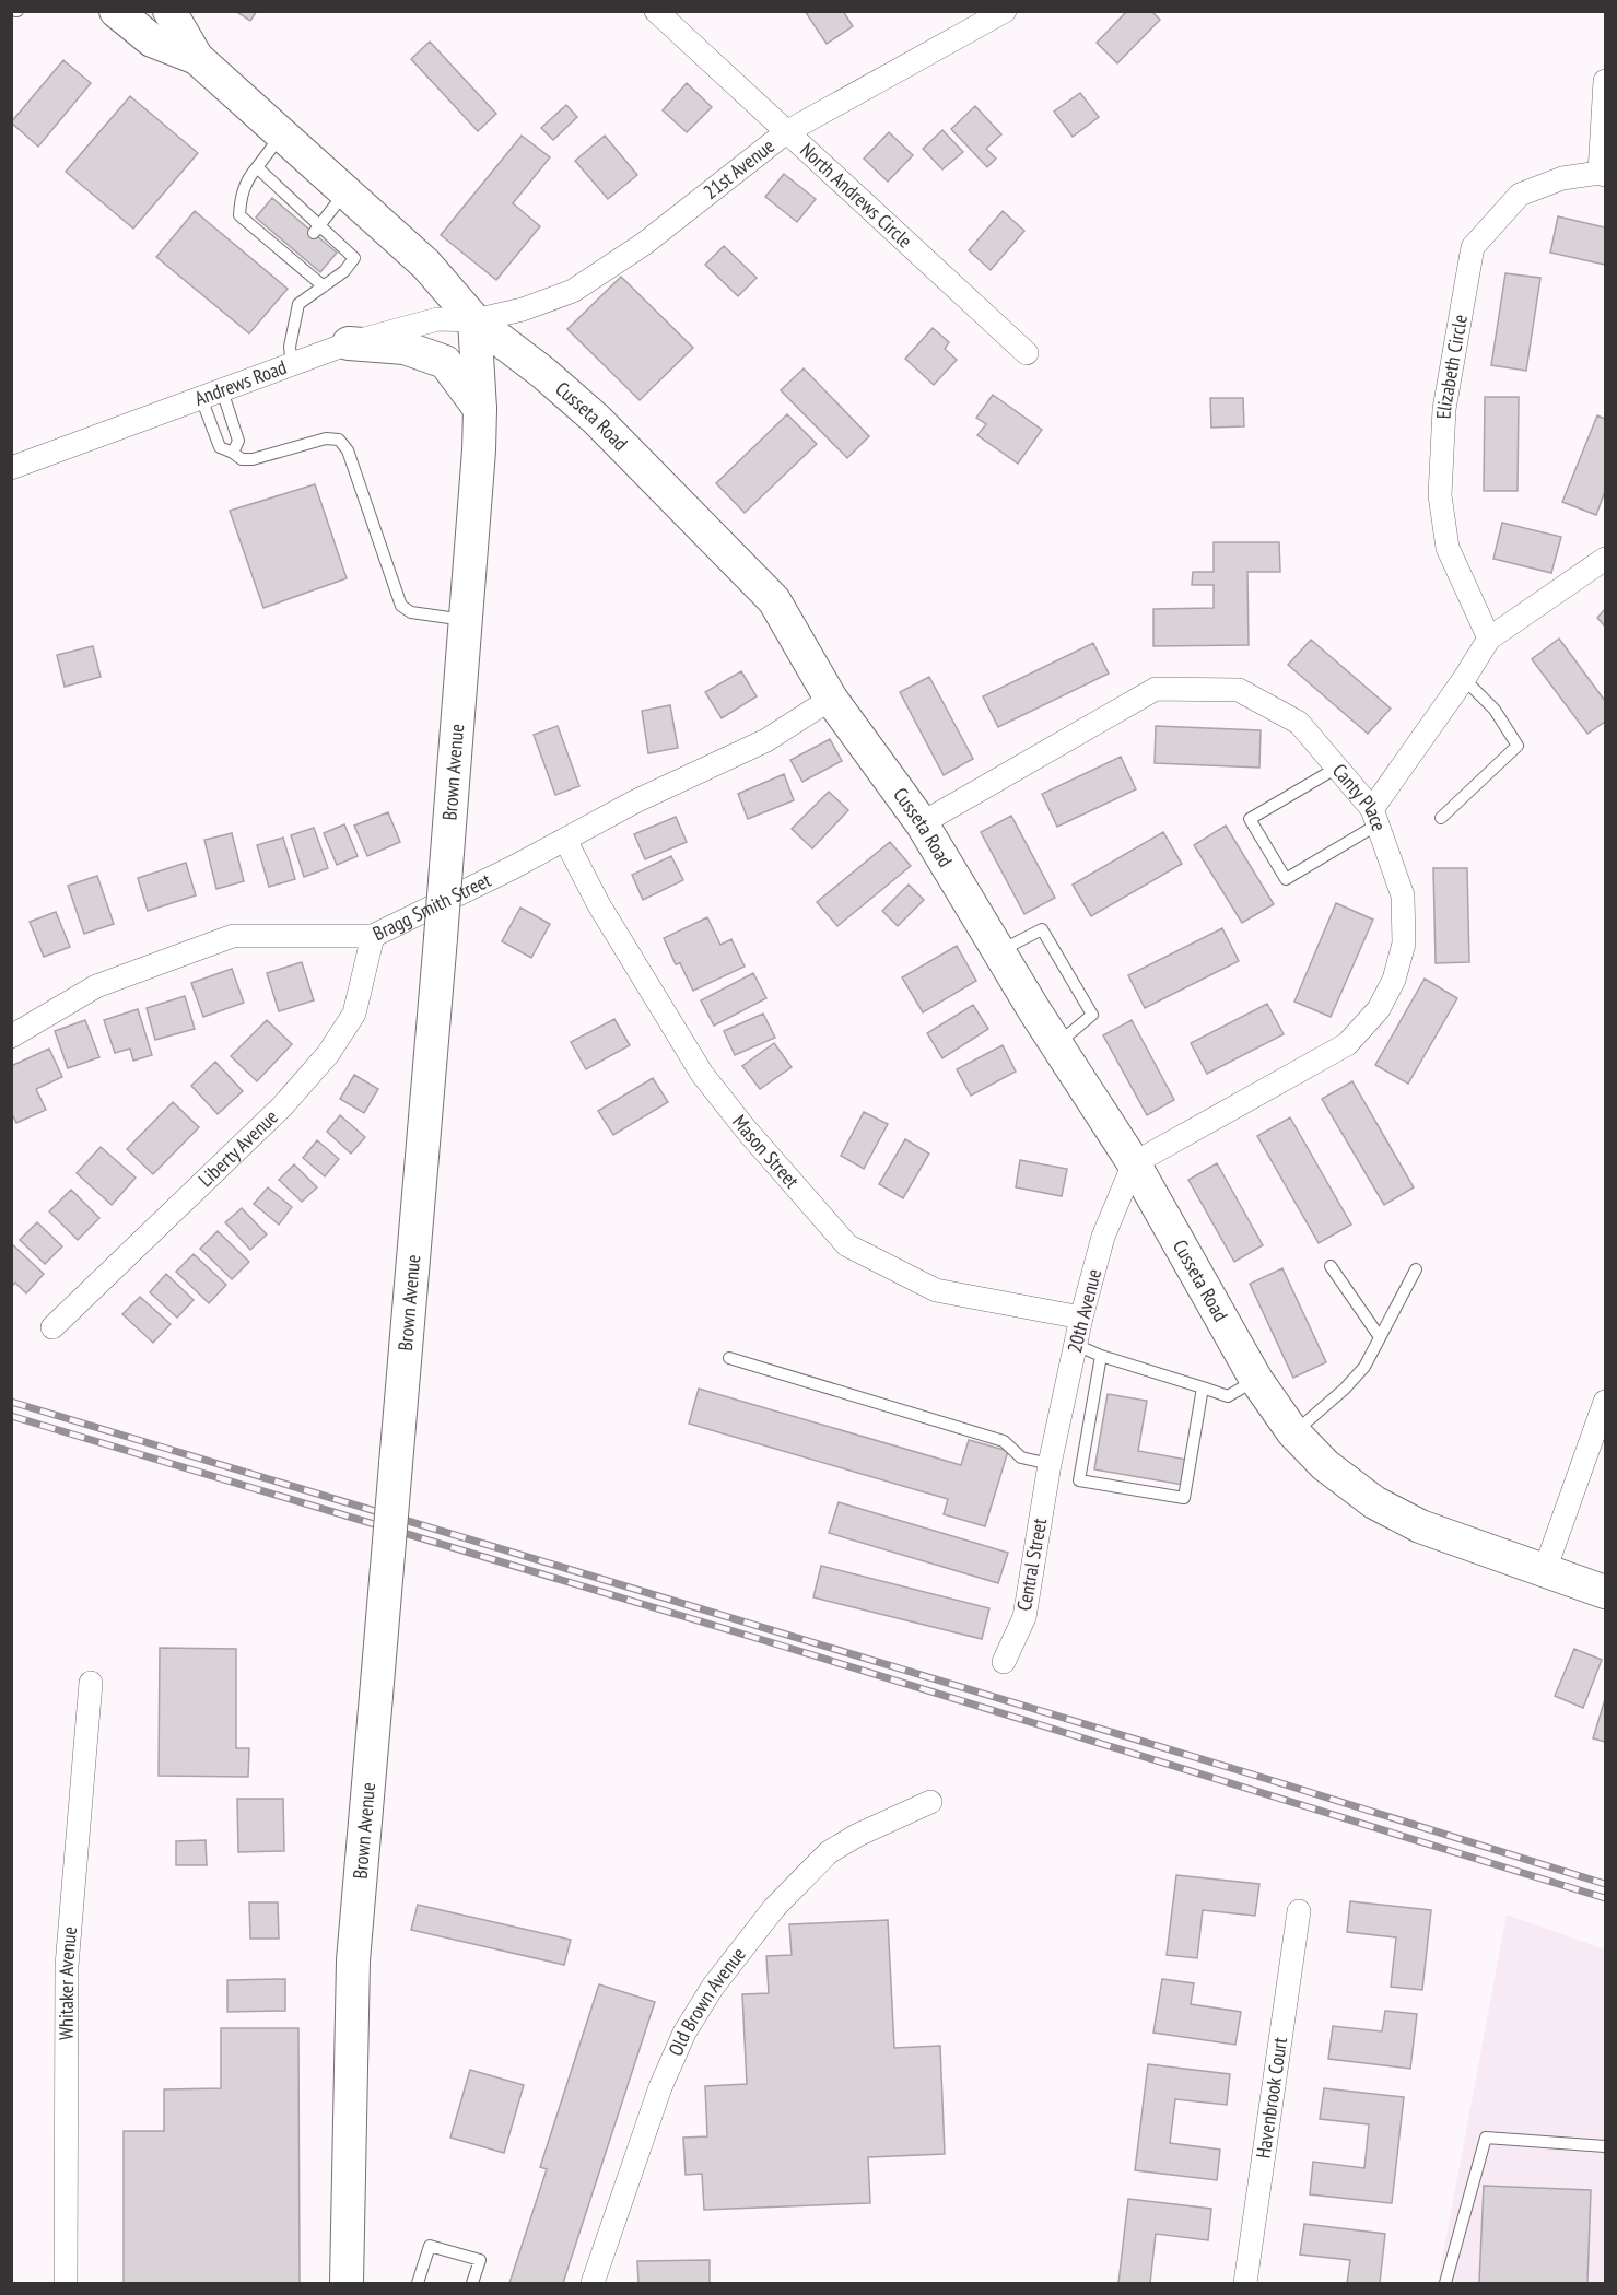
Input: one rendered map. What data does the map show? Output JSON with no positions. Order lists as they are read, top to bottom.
{
  "streets": {
    "street": [
      "21st Avenue",
      "North Andrews Circle",
      "Elizabeth Circle",
      "Andrews Road",
      "Cusseta Road",
      "Brown Avenue",
      "Canty Place",
      "Bragg Smith Street",
      "Liberty Avenue",
      "Mason Street",
      "20th Avenue",
      "Central Street",
      "Whitaker Avenue",
      "Old Brown Avenue",
      "Havenbrook Court"
    ]
  },
  "crossings": [
    ["21st Avenue", "North Andrews Circle"],
    ["21st Avenue", "Andrews Road"],
    ["21st Avenue", "Cusseta Road"],
    ["21st Avenue", "Brown Avenue"],
    ["Andrews Road", "Cusseta Road"],
    ["Andrews Road", "Brown Avenue"],
    ["Cusseta Road", "Brown Avenue"],
    ["Cusseta Road", "Canty Place"],
    ["Cusseta Road", "Bragg Smith Street"],
    ["Cusseta Road", "20th Avenue"],
    ["Canty Place", "20th Avenue"],
    ["Bragg Smith Street", "Liberty Avenue"],
    ["Bragg Smith Street", "Mason Street"],
    ["Mason Street", "20th Avenue"],
    ["20th Avenue", "Central Street"]
  ]
}
